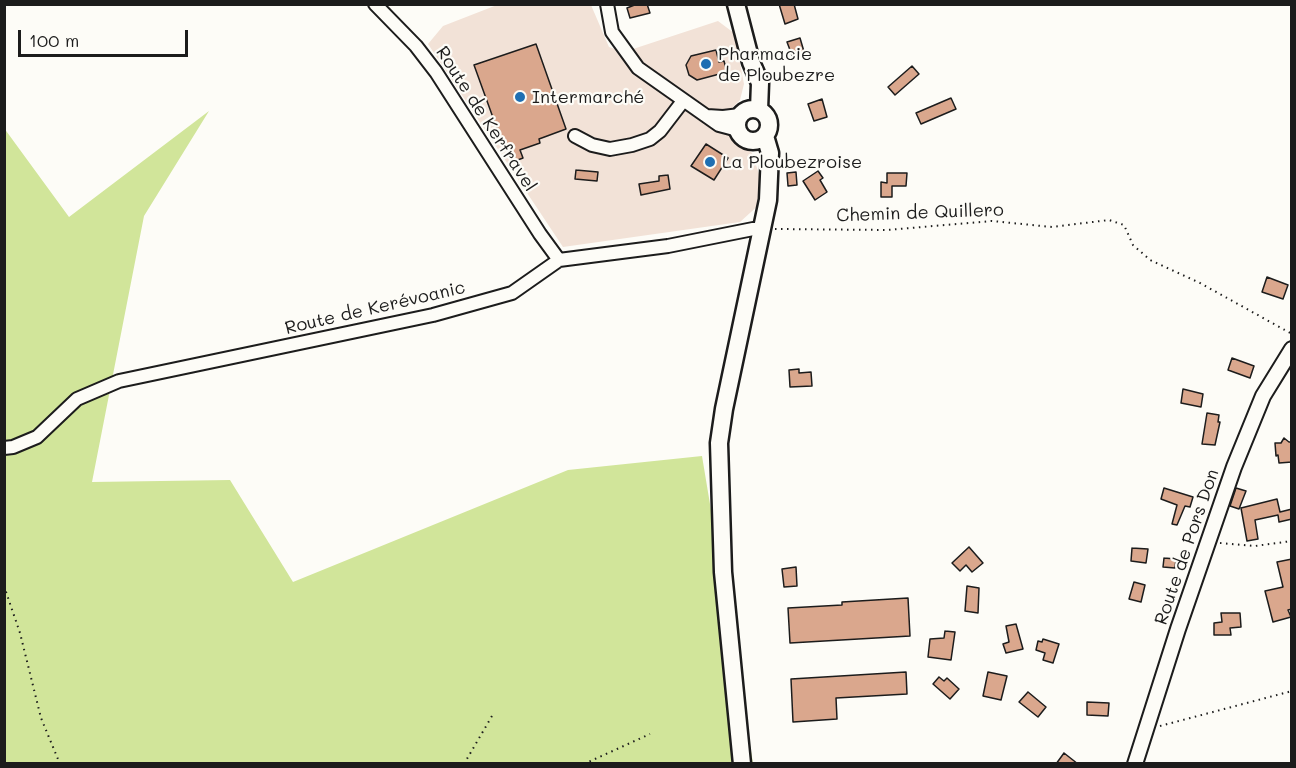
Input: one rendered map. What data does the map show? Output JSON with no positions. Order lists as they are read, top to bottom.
{
  "streets": {
    "street": ["Route de Kerfravel", "Route de Kerévoanic", "Route de Pors Don"],
    "path": ["Chemin de Quillero"]
  },
  "crossings": [
    ["Route de Kerfravel", "Route de Kerévoanic"],
    ["Chemin de Quillero", "Route de Kerévoanic"]
  ],
  "places": ["Pharmacie de Ploubezre", "Intermarché", "La Ploubezroise"],
  "scale_bar": "100 m"
}
